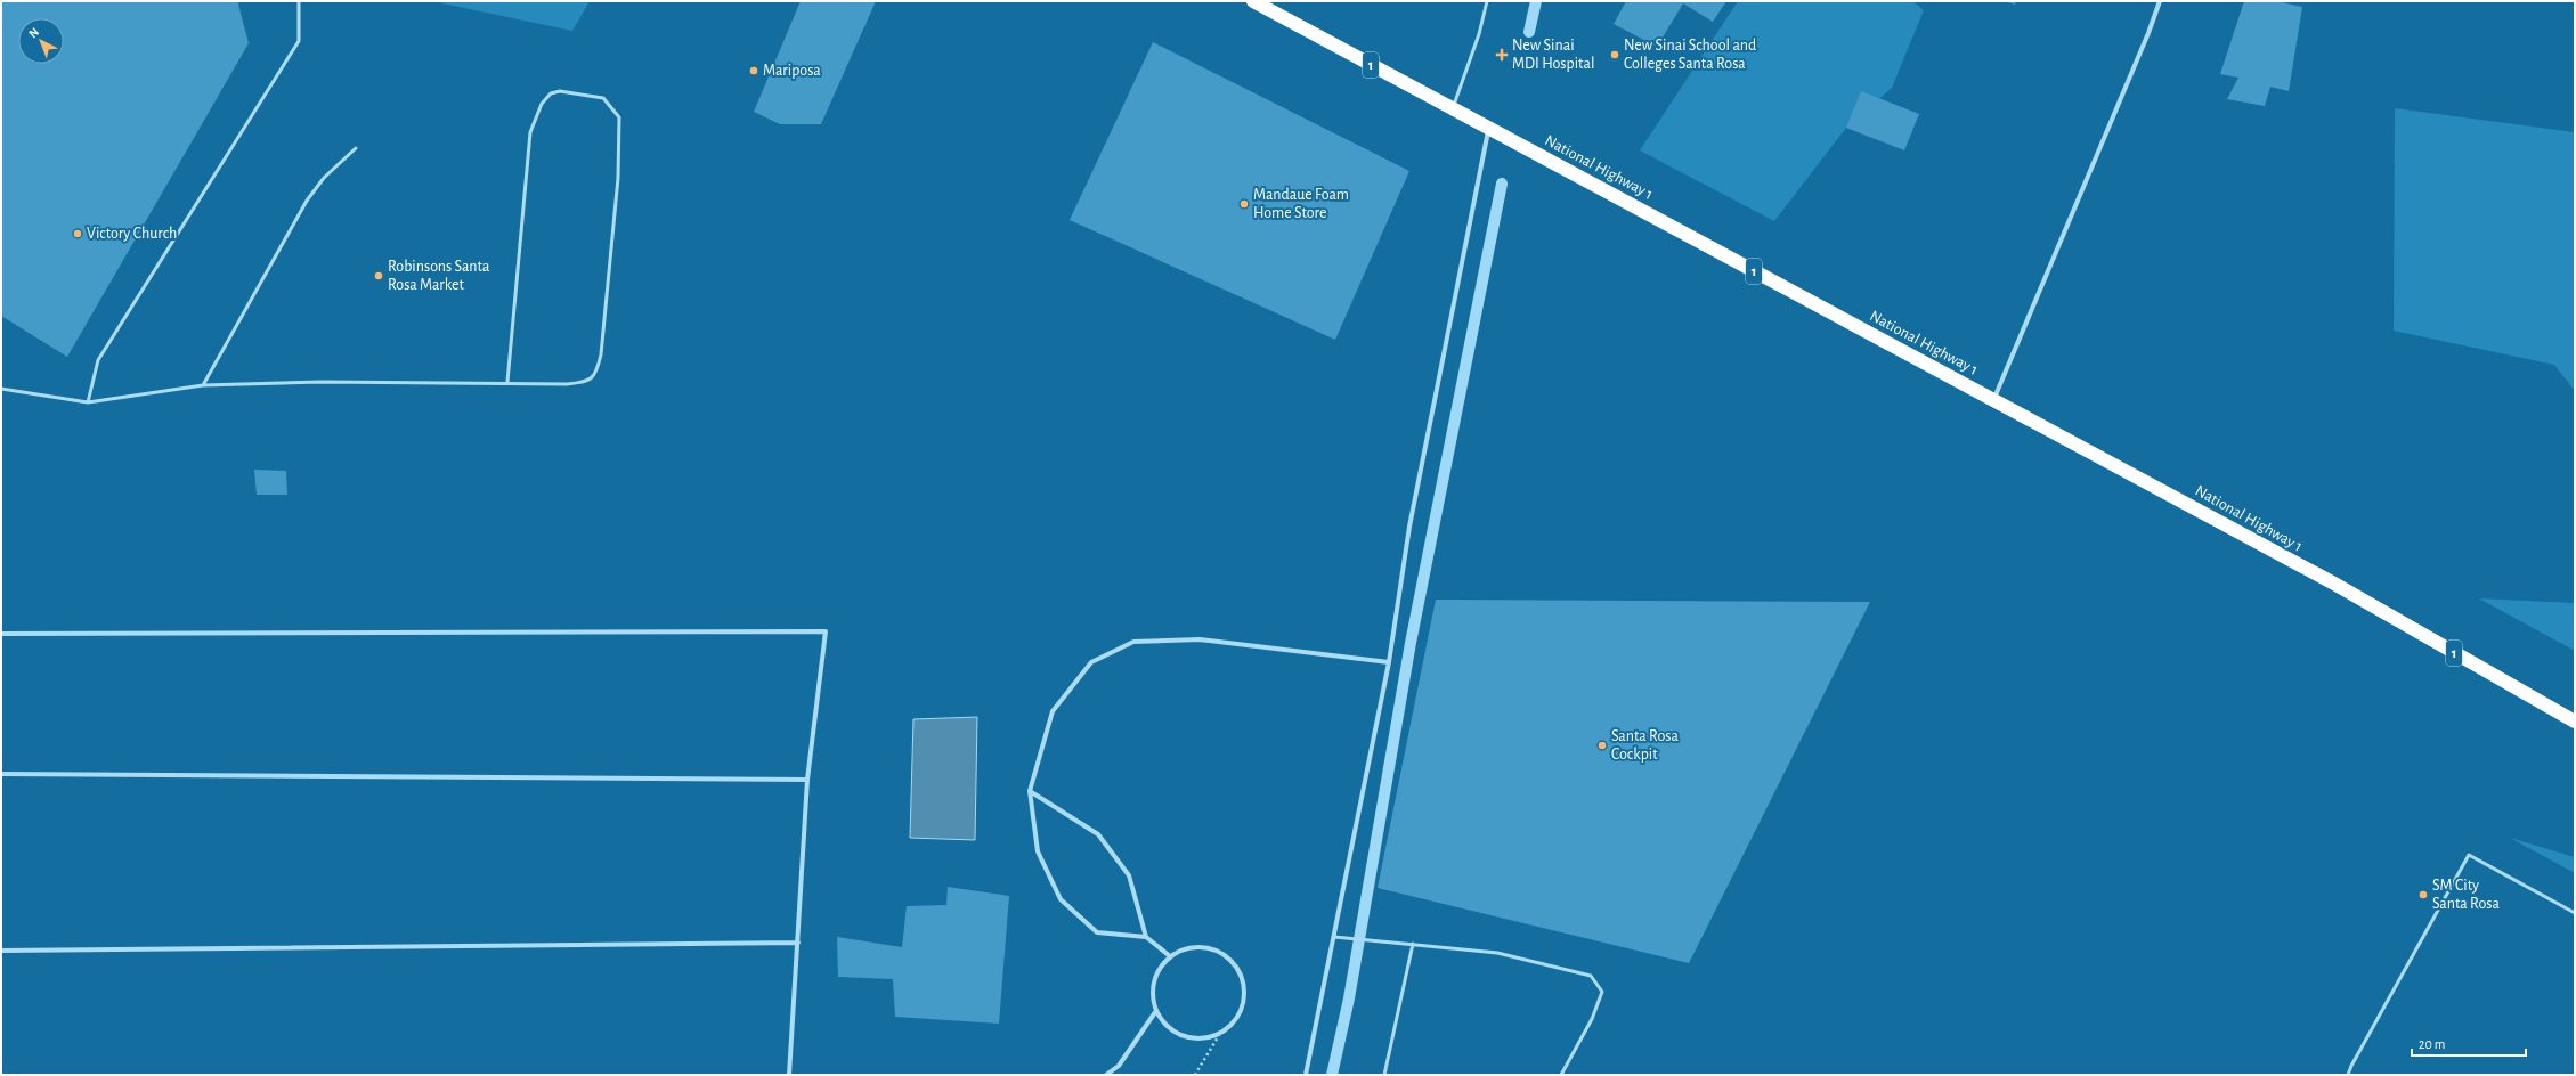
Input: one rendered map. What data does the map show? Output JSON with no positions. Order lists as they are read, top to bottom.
{
  "streets": {
    "highway": ["1", "National Highway 1"]
  },
  "places": {
    "health": ["New Sinai MDI Hospital"],
    "other": [
      "New Sinai School and Colleges Santa Rosa",
      "Mariposa",
      "Mandaue Foam Home Store",
      "Victory Church",
      "Robinsons Santa Rosa Market",
      "Santa Rosa Cockpit",
      "SM City Santa Rosa"
    ]
  },
  "scale_bar": "20 m",
  "north": "top left"
}
